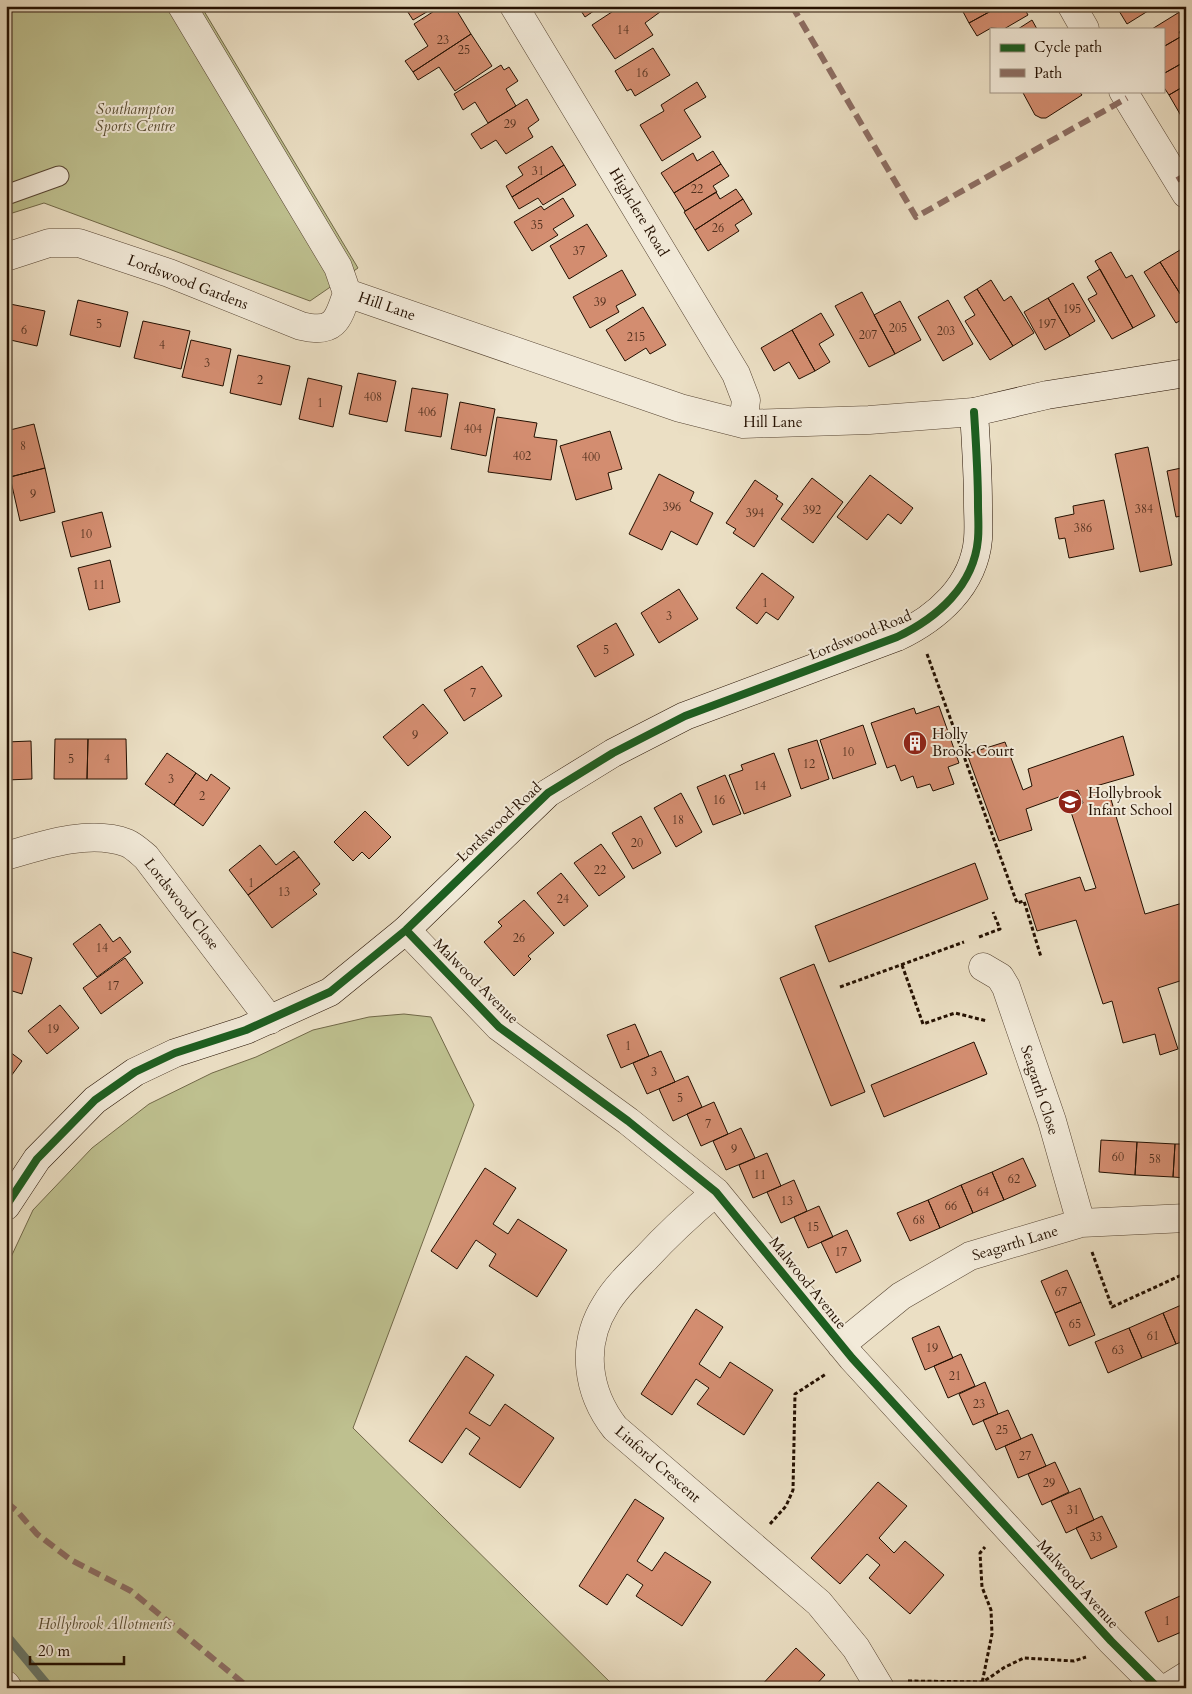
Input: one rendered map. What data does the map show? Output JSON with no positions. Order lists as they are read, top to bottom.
{
  "streets": {
    "street": [
      "Highclere Road",
      "Lordswood Gardens",
      "Hill Lane",
      "Lordswood Road",
      "Lordswood Close",
      "Malwood Avenue",
      "Seagarth Close",
      "Seagarth Lane",
      "Linford Crescent"
    ]
  },
  "crossings": [
    ["Highclere Road", "Hill Lane"],
    ["Lordswood Gardens", "Hill Lane"],
    ["Hill Lane", "Lordswood Road"],
    ["Lordswood Road", "Lordswood Close"],
    ["Lordswood Road", "Malwood Avenue"],
    ["Malwood Avenue", "Seagarth Lane"],
    ["Malwood Avenue", "Linford Crescent"],
    ["Seagarth Close", "Seagarth Lane"]
  ],
  "parks": ["Southampton Sports Centre", "Hollybrook Allotments"],
  "places": {
    "building": ["Holly Brook Court"],
    "school or university": ["Hollybrook Infant School"]
  },
  "house_numbers": [
    "14",
    "23",
    "25",
    "16",
    "29",
    "31",
    "22",
    "35",
    "26",
    "37",
    "39",
    "195",
    "5",
    "197",
    "205",
    "6",
    "203",
    "207",
    "215",
    "4",
    "3",
    "2",
    "408",
    "1",
    "406",
    "404",
    "8",
    "402",
    "400",
    "9",
    "396",
    "384",
    "392",
    "394",
    "386",
    "10",
    "11",
    "1",
    "3",
    "5",
    "7",
    "9",
    "10",
    "5",
    "4",
    "12",
    "3",
    "14",
    "2",
    "16",
    "18",
    "20",
    "22",
    "1",
    "13",
    "24",
    "26",
    "14",
    "17",
    "19",
    "1",
    "3",
    "5",
    "7",
    "9",
    "60",
    "58",
    "11",
    "62",
    "64",
    "13",
    "66",
    "68",
    "15",
    "17",
    "67",
    "65",
    "61",
    "19",
    "63",
    "21",
    "23",
    "25",
    "27",
    "29",
    "31",
    "33",
    "1"
  ],
  "legend": ["Cycle path", "Path"],
  "scale_bar": "20 m"
}
